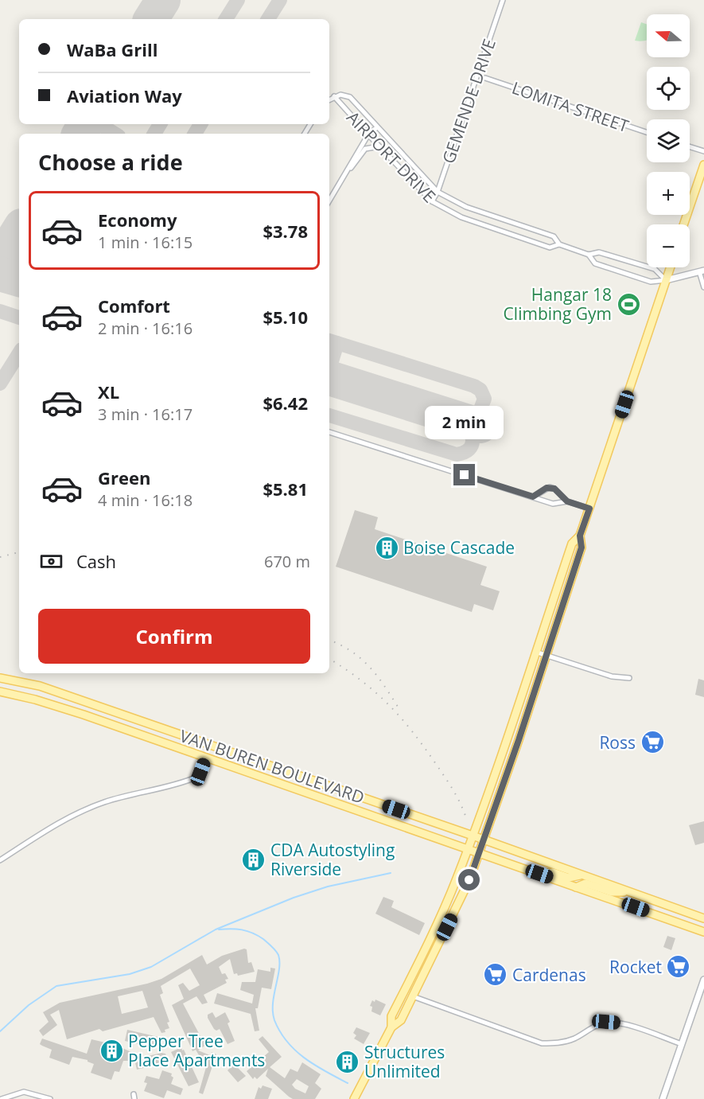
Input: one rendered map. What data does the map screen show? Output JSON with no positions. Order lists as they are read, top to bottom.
{
  "streets": {
    "main road": ["VAN BUREN BOULEVARD"],
    "street": ["GEMENDE DRIVE", "LOMITA STREET", "AIRPORT DRIVE"]
  },
  "crossings": [
    ["GEMENDE DRIVE", "AIRPORT DRIVE"]
  ],
  "places": {
    "sports": ["Hangar 18 Climbing Gym"],
    "building": [
      "Boise Cascade",
      "CDA Autostyling Riverside",
      "Pepper Tree Place Apartments",
      "Structures Unlimited"
    ],
    "supermarket": ["Ross", "Rocket", "Cardenas"]
  },
  "north": "left",
  "page": {
    "map_buttons": ["+", "−"],
    "banner": ["WaBa Grill", "Aviation Way"],
    "heading": "Choose a ride",
    "list": [
      {
        "name": "Economy",
        "note": "1 min · 16:15",
        "value": "$3.78"
      },
      {
        "name": "Comfort",
        "note": "2 min · 16:16",
        "value": "$5.10"
      },
      {
        "name": "XL",
        "note": "3 min · 16:17",
        "value": "$6.42"
      },
      {
        "name": "Green",
        "note": "4 min · 16:18",
        "value": "$5.81"
      }
    ],
    "bubble": "2 min",
    "pay": ["Cash", "670 m"],
    "buttons": "Confirm"
  }
}
